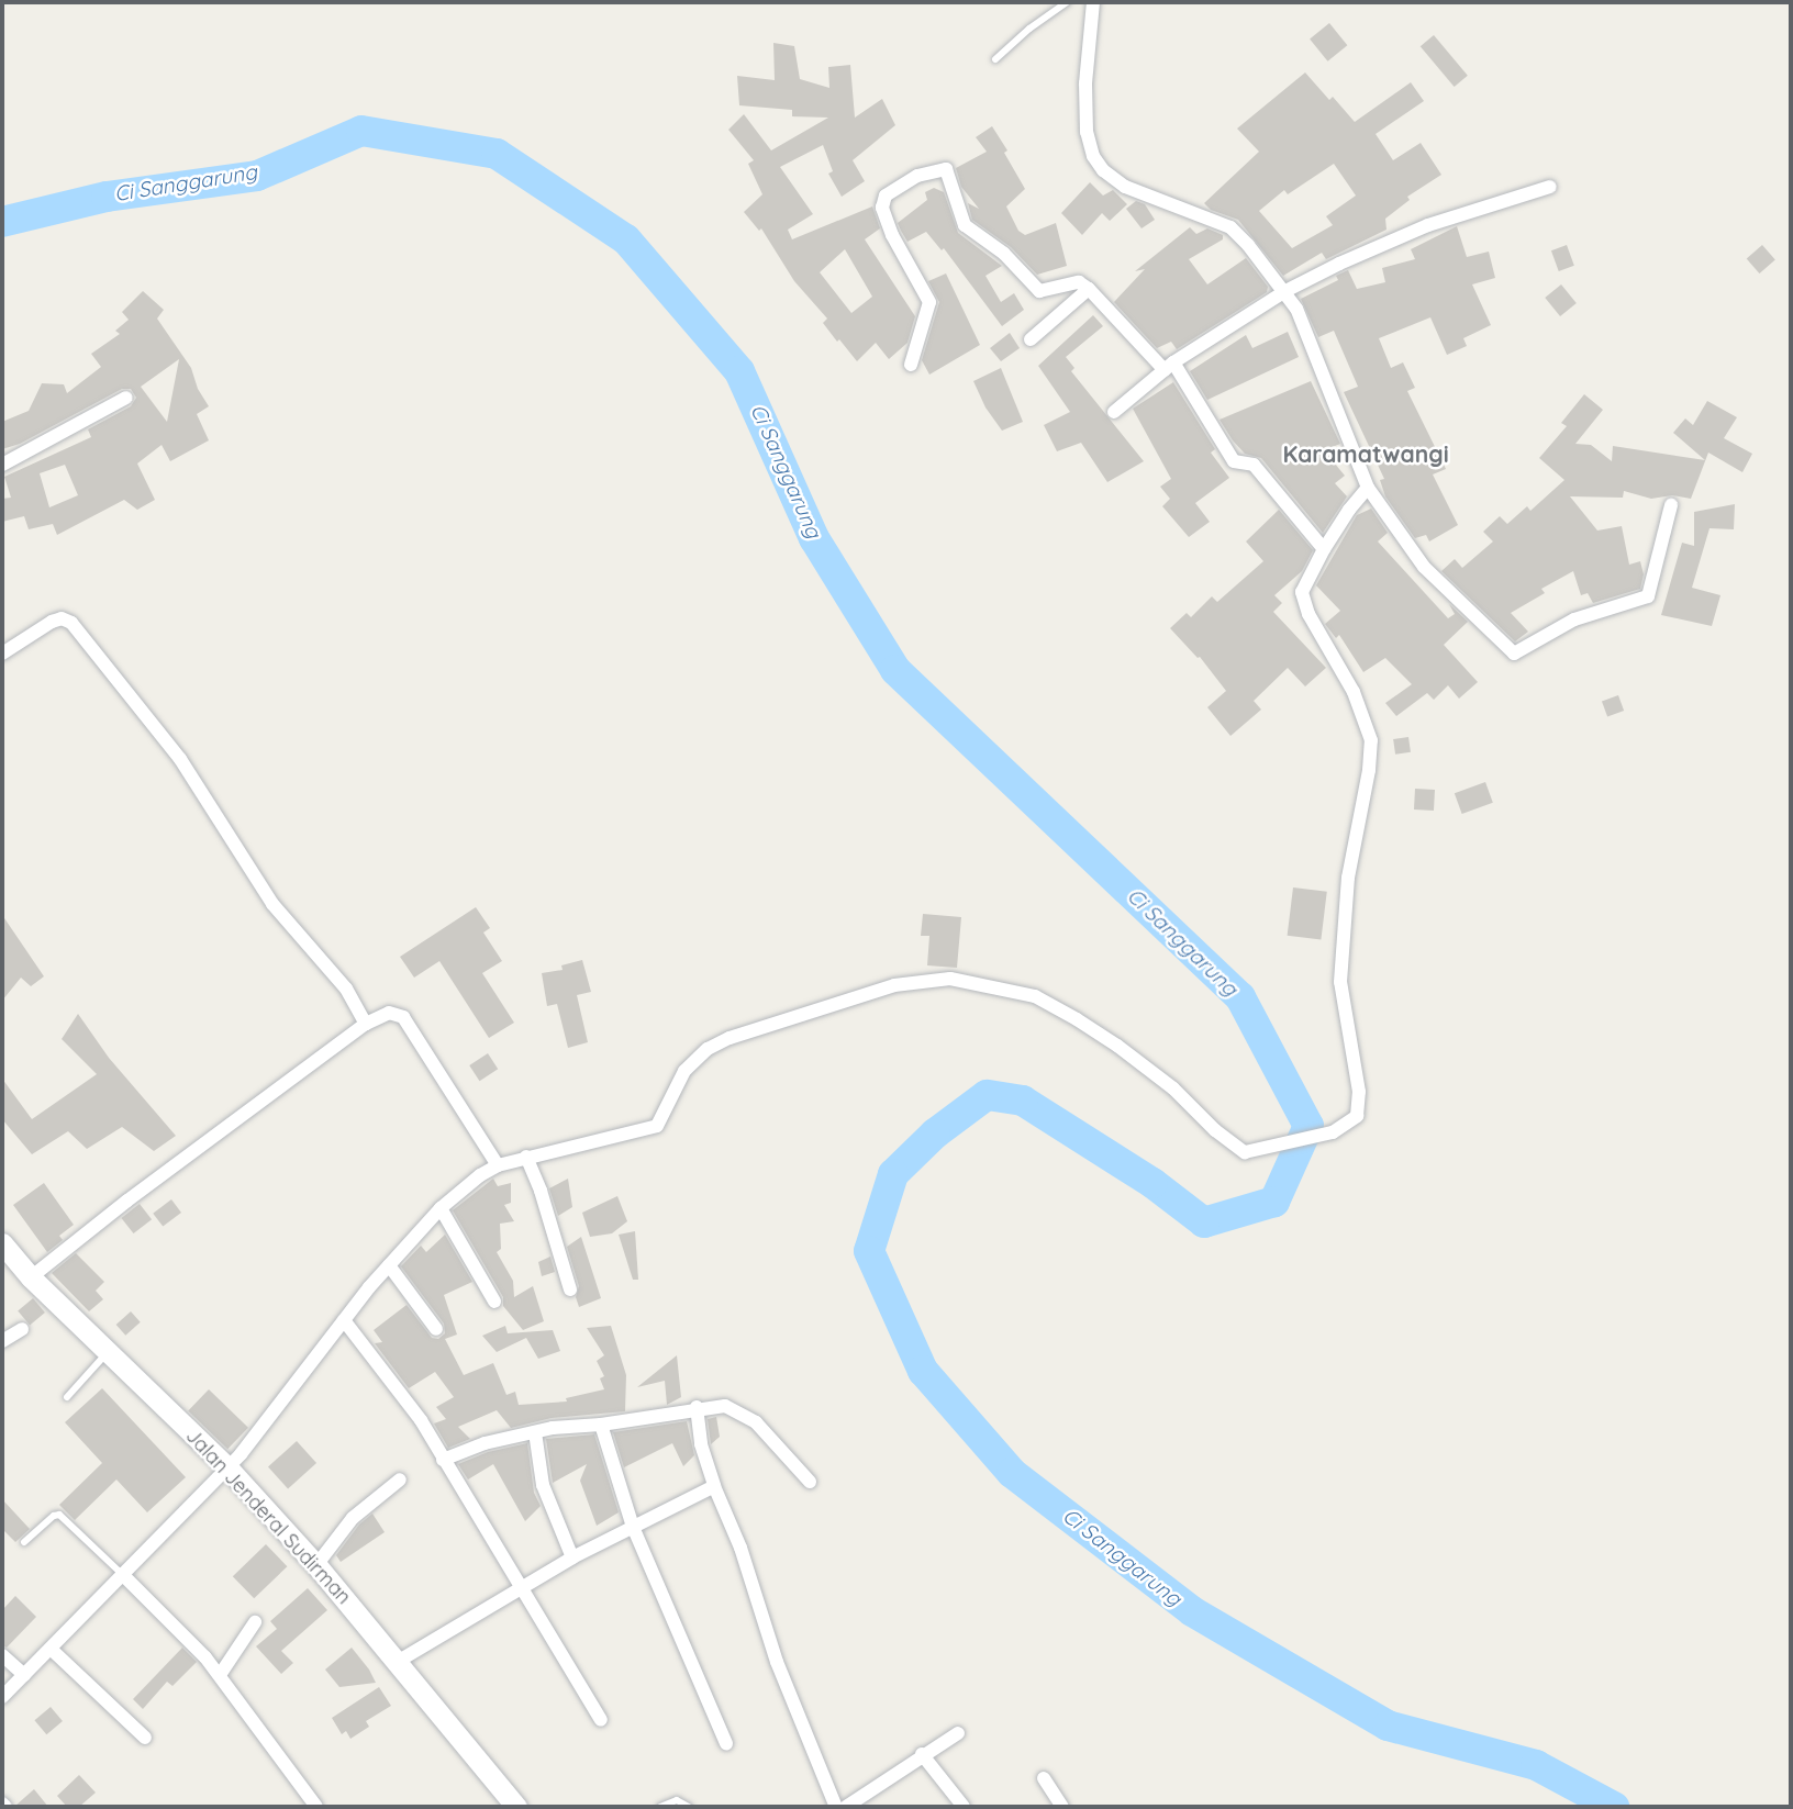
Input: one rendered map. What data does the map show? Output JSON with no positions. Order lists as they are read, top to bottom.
{
  "streets": {
    "main road": ["Jalan Jenderal Sudirman"]
  },
  "districts": ["Karamatwangi"],
  "water": ["Ci Sanggarung"]
}
